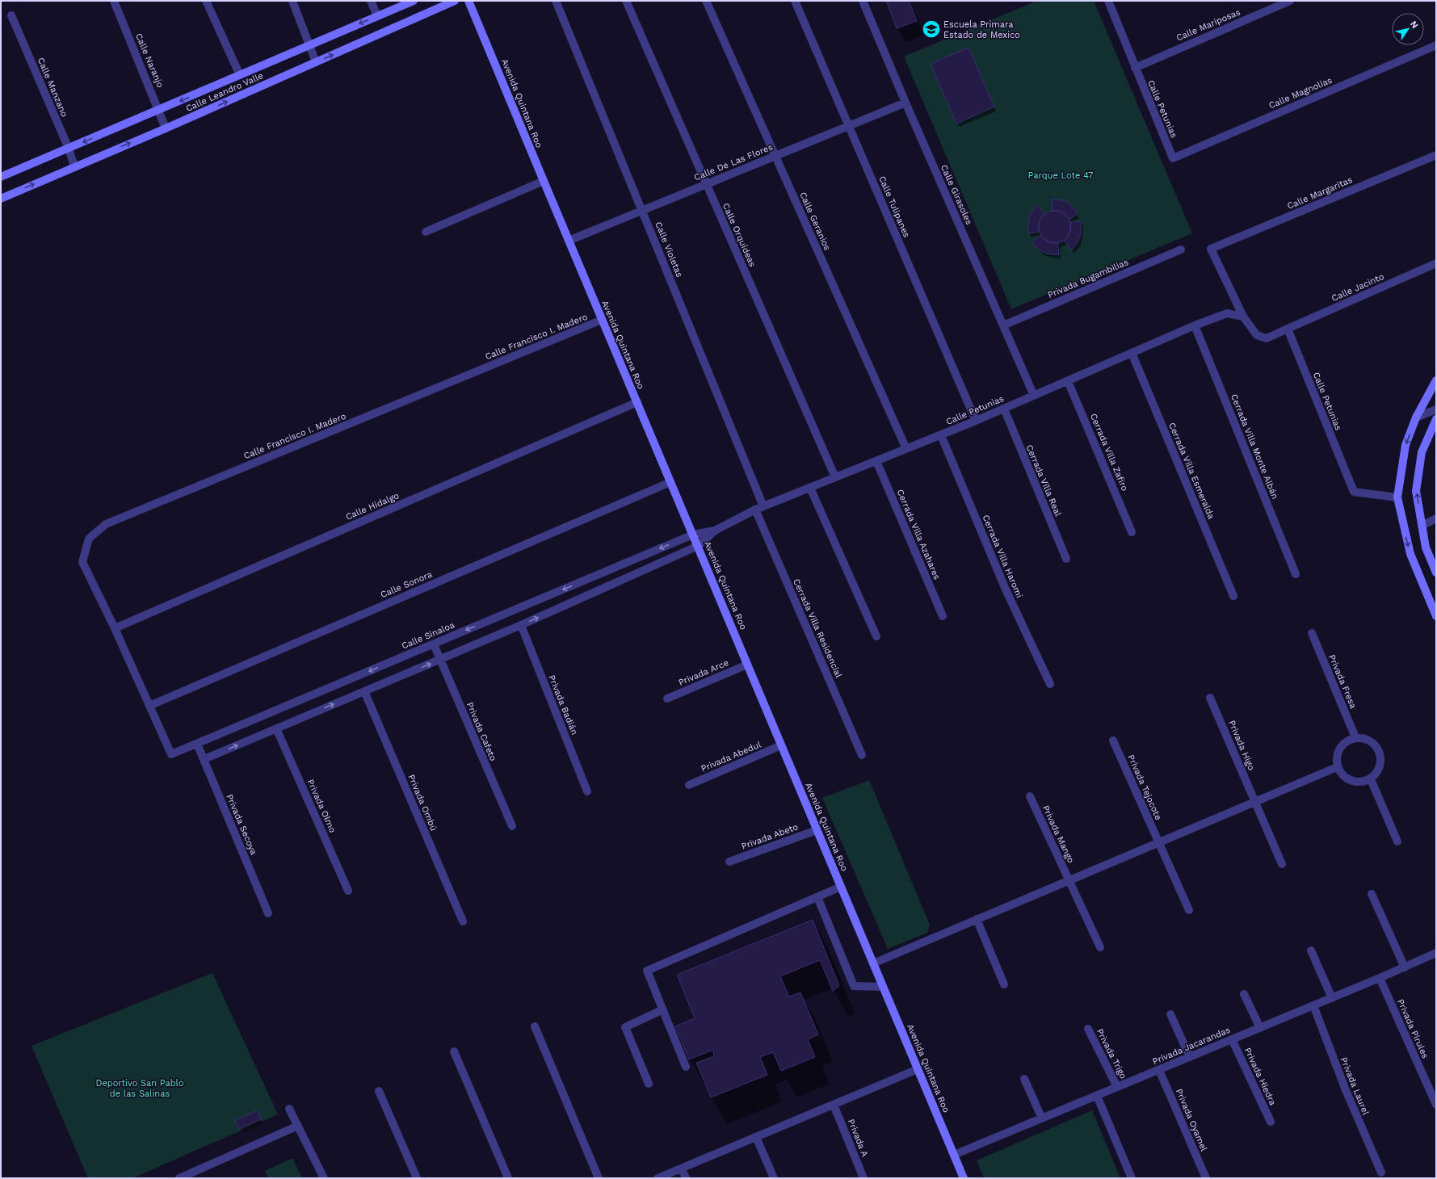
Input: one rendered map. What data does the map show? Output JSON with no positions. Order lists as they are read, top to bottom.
{
  "streets": {
    "main road": ["Calle Leandro Valle", "Avenida Quintana Roo"],
    "street": [
      "Calle Mariposas",
      "Calle Naranjo",
      "Calle Manzano",
      "Calle Magnolias",
      "Calle Petunias",
      "Calle De Las Flores",
      "Calle Margaritas",
      "Calle Girasoles",
      "Calle Tulipanes",
      "Calle Geranios",
      "Calle Orquídeas",
      "Calle Violetas",
      "Privada Bugambilias",
      "Calle Jacinto",
      "Calle Francisco I. Madero",
      "Cerrada Villa Monte Albán",
      "Cerrada Villa Zafiro",
      "Cerrada Villa Esmeralda",
      "Cerrada Villa Real",
      "Calle Hidalgo",
      "Cerrada Villa Azahares",
      "Cerrada Villa Haromi",
      "Calle Sonora",
      "Cerrada Villa Residencial",
      "Calle Sinaloa",
      "Privada Arce",
      "Privada Fresa",
      "Privada Badián",
      "Privada Cafeto",
      "Privada Higo",
      "Privada Abedul",
      "Privada Tejocote",
      "Privada Ombú",
      "Privada Olmo",
      "Privada Secoya",
      "Privada Mango",
      "Privada Abeto",
      "Privada Pirules",
      "Privada Jacarandas",
      "Privada Trigo",
      "Privada Hiedra",
      "Privada Laurel",
      "Privada Oyamel",
      "Privada A"
    ]
  },
  "crossings": [
    ["Calle Mariposas", "Calle Petunias"],
    ["Calle Naranjo", "Calle Leandro Valle"],
    ["Calle Manzano", "Calle Leandro Valle"],
    ["Calle Magnolias", "Calle Petunias"],
    ["Avenida Quintana Roo", "Calle Petunias"],
    ["Avenida Quintana Roo", "Calle De Las Flores"],
    ["Avenida Quintana Roo", "Calle Francisco I. Madero"],
    ["Avenida Quintana Roo", "Calle Hidalgo"],
    ["Avenida Quintana Roo", "Calle Sonora"],
    ["Avenida Quintana Roo", "Calle Sinaloa"],
    ["Avenida Quintana Roo", "Privada Arce"],
    ["Avenida Quintana Roo", "Privada Abedul"],
    ["Avenida Quintana Roo", "Privada Abeto"],
    ["Avenida Quintana Roo", "Privada Jacarandas"],
    ["Calle Petunias", "Calle Margaritas"],
    ["Calle Petunias", "Calle Girasoles"],
    ["Calle Petunias", "Calle Tulipanes"],
    ["Calle Petunias", "Calle Geranios"],
    ["Calle Petunias", "Calle Orquídeas"],
    ["Calle Petunias", "Calle Violetas"],
    ["Calle Petunias", "Calle Jacinto"],
    ["Calle Petunias", "Cerrada Villa Monte Albán"],
    ["Calle Petunias", "Cerrada Villa Zafiro"],
    ["Calle Petunias", "Cerrada Villa Esmeralda"],
    ["Calle Petunias", "Cerrada Villa Real"],
    ["Calle Petunias", "Cerrada Villa Azahares"],
    ["Calle Petunias", "Cerrada Villa Haromi"],
    ["Calle Petunias", "Cerrada Villa Residencial"],
    ["Calle Petunias", "Calle Sinaloa"],
    ["Calle De Las Flores", "Calle Girasoles"],
    ["Calle De Las Flores", "Calle Tulipanes"],
    ["Calle De Las Flores", "Calle Geranios"],
    ["Calle De Las Flores", "Calle Orquídeas"],
    ["Calle De Las Flores", "Calle Violetas"],
    ["Calle Girasoles", "Privada Bugambilias"],
    ["Calle Francisco I. Madero", "Calle Hidalgo"],
    ["Calle Francisco I. Madero", "Calle Sonora"],
    ["Calle Francisco I. Madero", "Calle Sinaloa"],
    ["Calle Sinaloa", "Privada Cafeto"],
    ["Calle Sinaloa", "Privada Secoya"],
    ["Privada Pirules", "Privada Jacarandas"],
    ["Privada Jacarandas", "Privada Trigo"],
    ["Privada Jacarandas", "Privada Hiedra"],
    ["Privada Jacarandas", "Privada Laurel"],
    ["Privada Jacarandas", "Privada Oyamel"]
  ],
  "parks": ["Parque Lote 47", "Deportivo San Pablo de las Salinas"],
  "places": {
    "school or university": ["Escuela Primara Estado de Mexico"]
  },
  "north": "top right"
}
